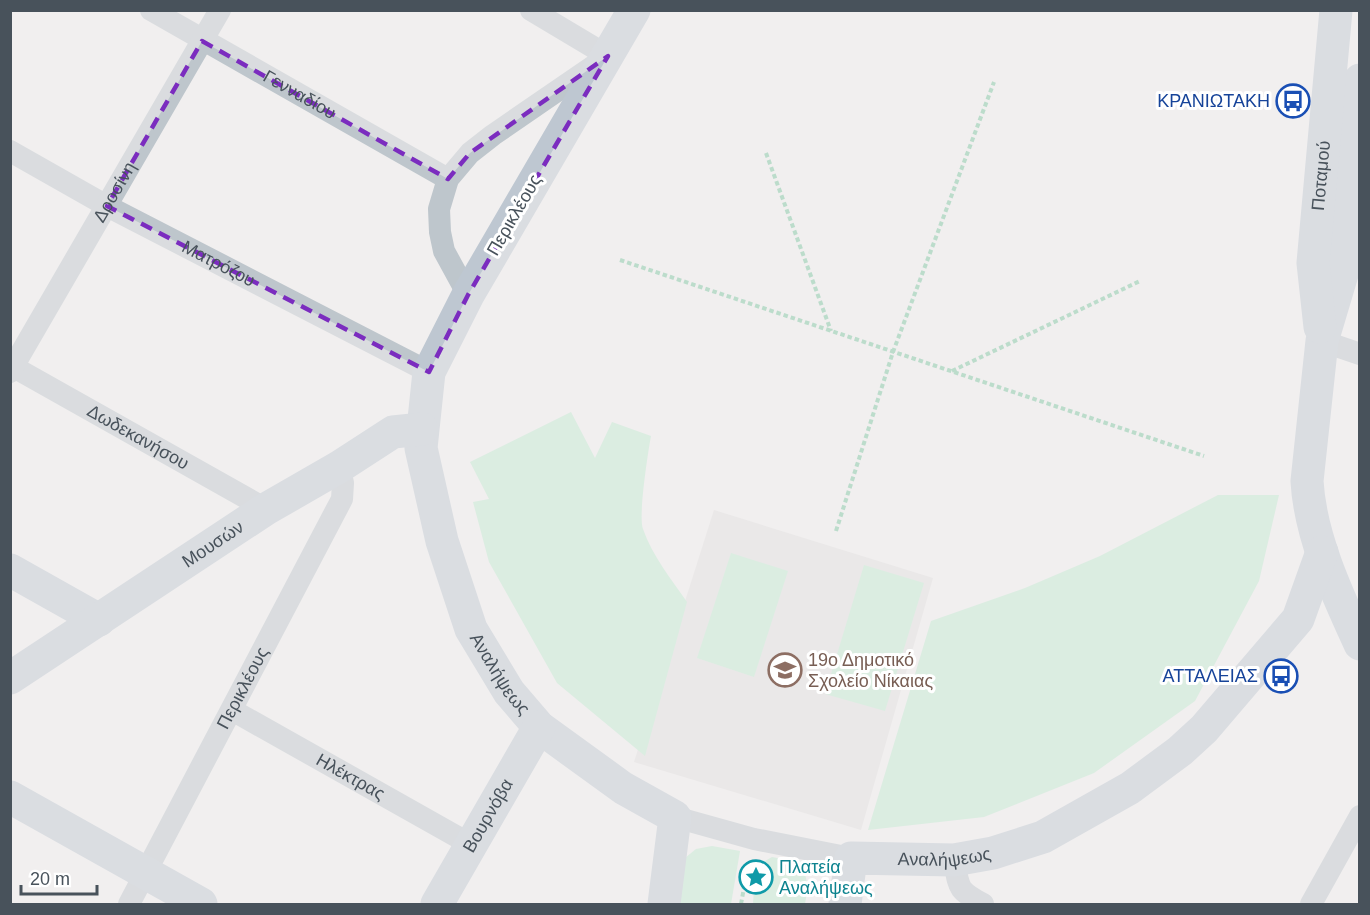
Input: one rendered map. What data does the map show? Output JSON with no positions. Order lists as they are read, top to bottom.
{
  "streets": {
    "street": [
      "Γενναδίου",
      "Ποταμού",
      "Δροσίνη",
      "Περικλέους",
      "Ματρόζου",
      "Δωδεκανήσου",
      "Μουσών",
      "Αναλήψεως",
      "Ηλέκτρας",
      "Βουρνόβα"
    ]
  },
  "crossings": [
    ["Γενναδίου", "Δροσίνη"],
    ["Ποταμού", "Αναλήψεως"],
    ["Δροσίνη", "Ματρόζου"],
    ["Δροσίνη", "Δωδεκανήσου"],
    ["Περικλέους", "Ματρόζου"],
    ["Περικλέους", "Μουσών"],
    ["Περικλέους", "Αναλήψεως"],
    ["Περικλέους", "Ηλέκτρας"],
    ["Δωδεκανήσου", "Μουσών"],
    ["Μουσών", "Αναλήψεως"],
    ["Αναλήψεως", "Βουρνόβα"],
    ["Ηλέκτρας", "Βουρνόβα"]
  ],
  "places": {
    "bus stop": ["ΚΡΑΝΙΩΤΑΚΗ", "ΑΤΤΑΛΕΙΑΣ"],
    "school or university": ["19ο Δημοτικό Σχολείο Νίκαιας"],
    "place": ["Πλατεία Αναλήψεως"]
  },
  "scale_bar": "20 m"
}
